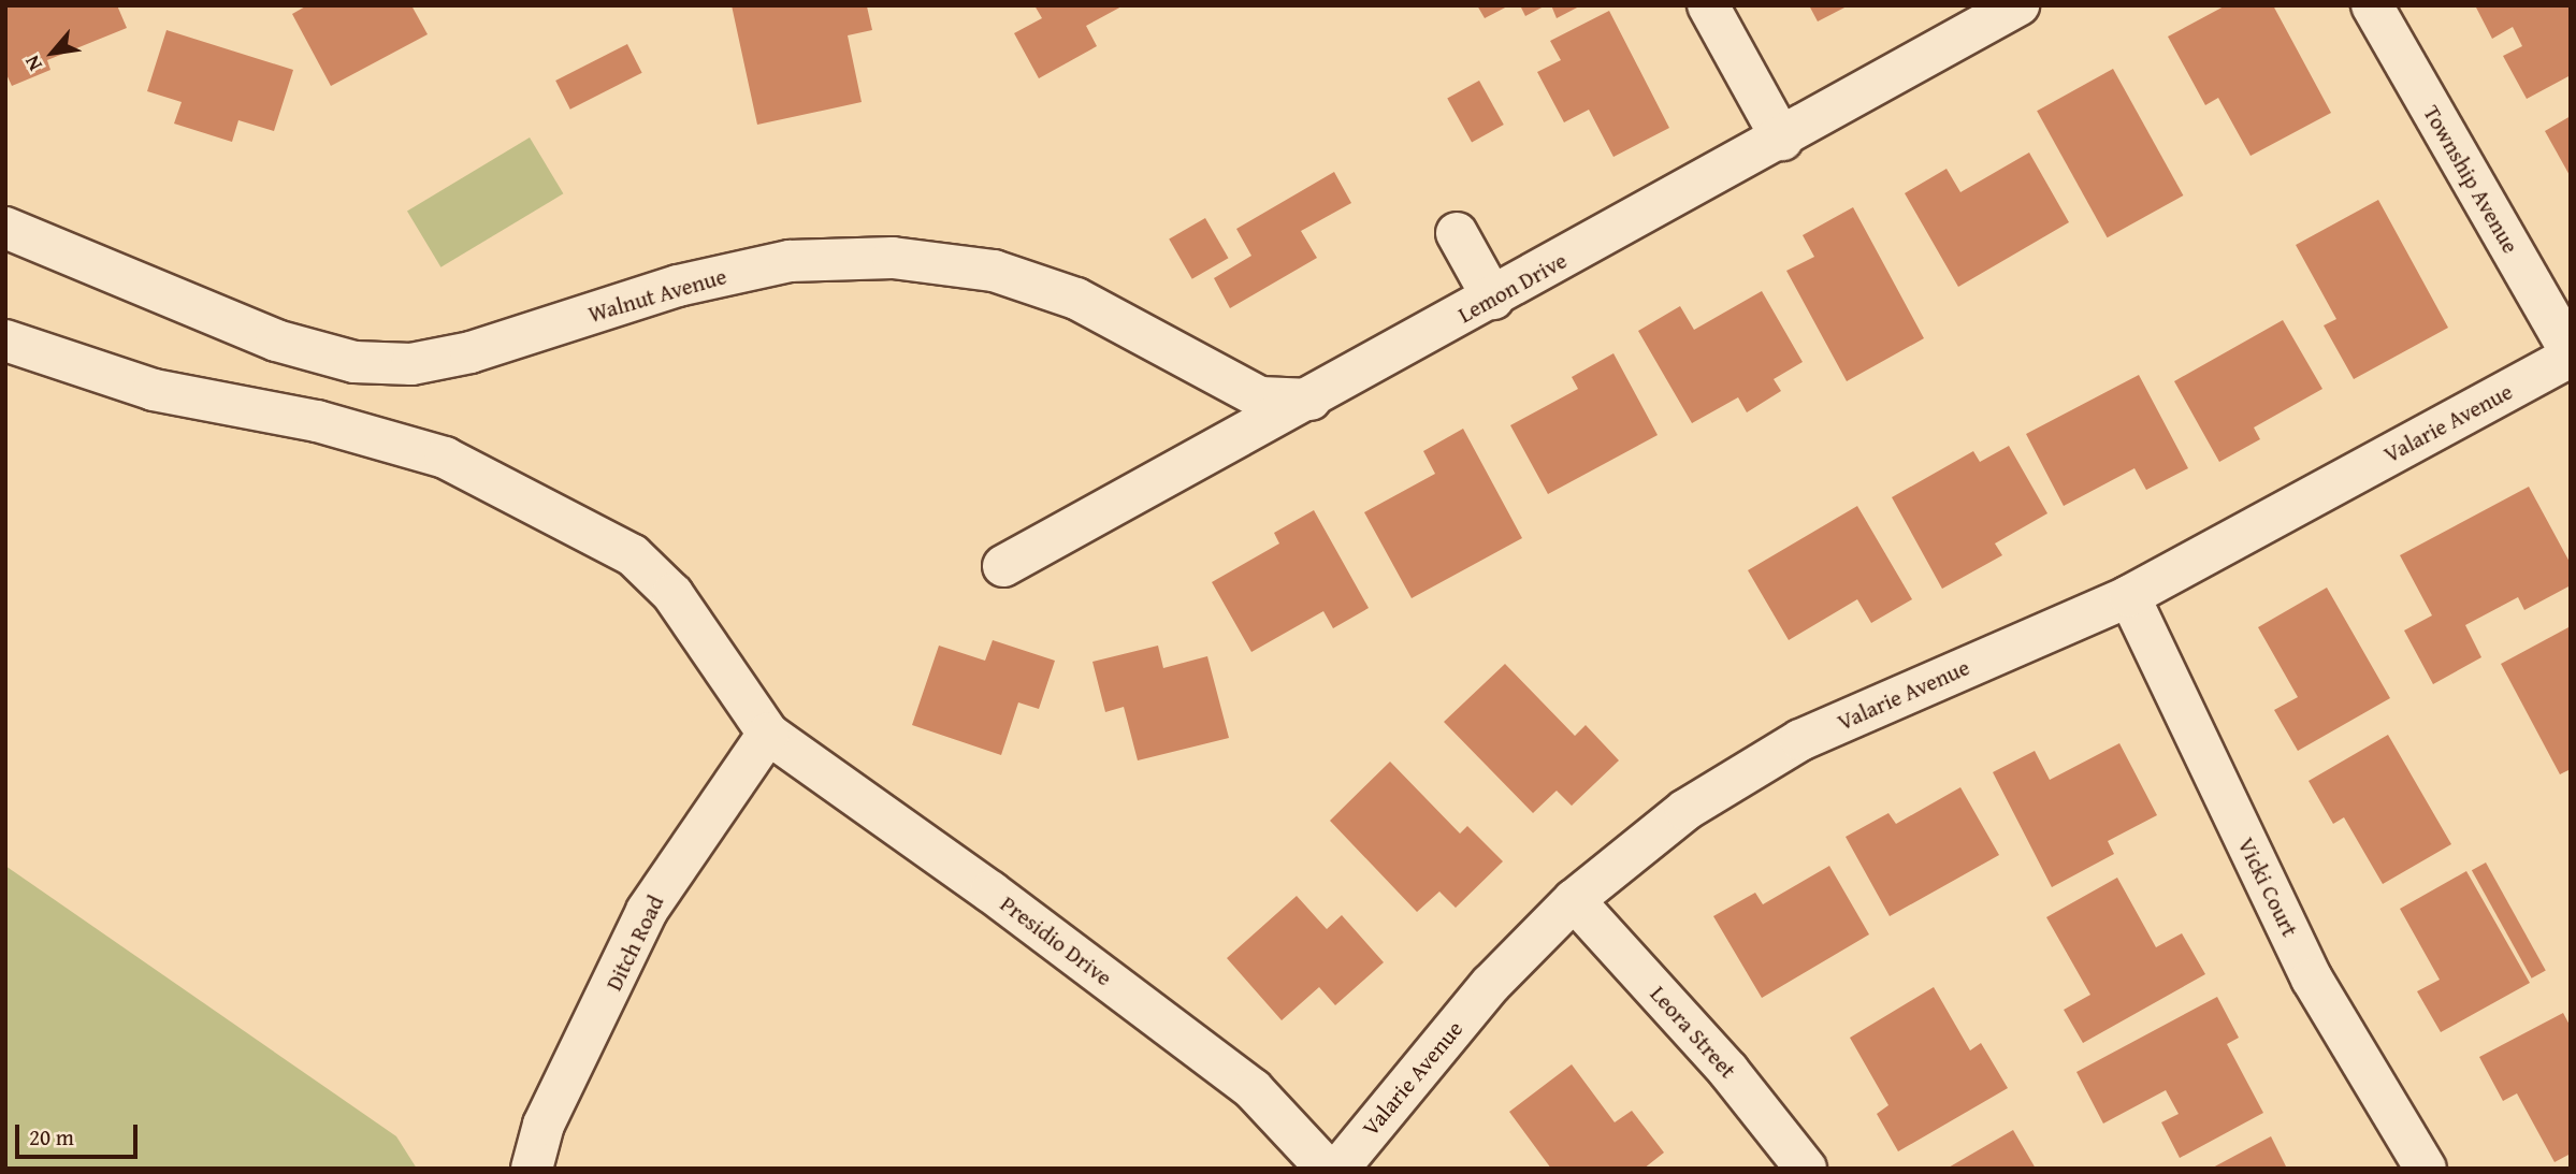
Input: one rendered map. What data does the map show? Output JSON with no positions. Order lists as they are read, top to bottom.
{
  "streets": {
    "street": [
      "Township Avenue",
      "Lemon Drive",
      "Walnut Avenue",
      "Valarie Avenue",
      "Vicki Court",
      "Presidio Drive",
      "Ditch Road",
      "Leora Street"
    ]
  },
  "crossings": [
    ["Township Avenue", "Valarie Avenue"],
    ["Lemon Drive", "Walnut Avenue"],
    ["Valarie Avenue", "Vicki Court"],
    ["Valarie Avenue", "Leora Street"],
    ["Presidio Drive", "Ditch Road"]
  ],
  "scale_bar": "20 m",
  "north": "bottom left"
}
